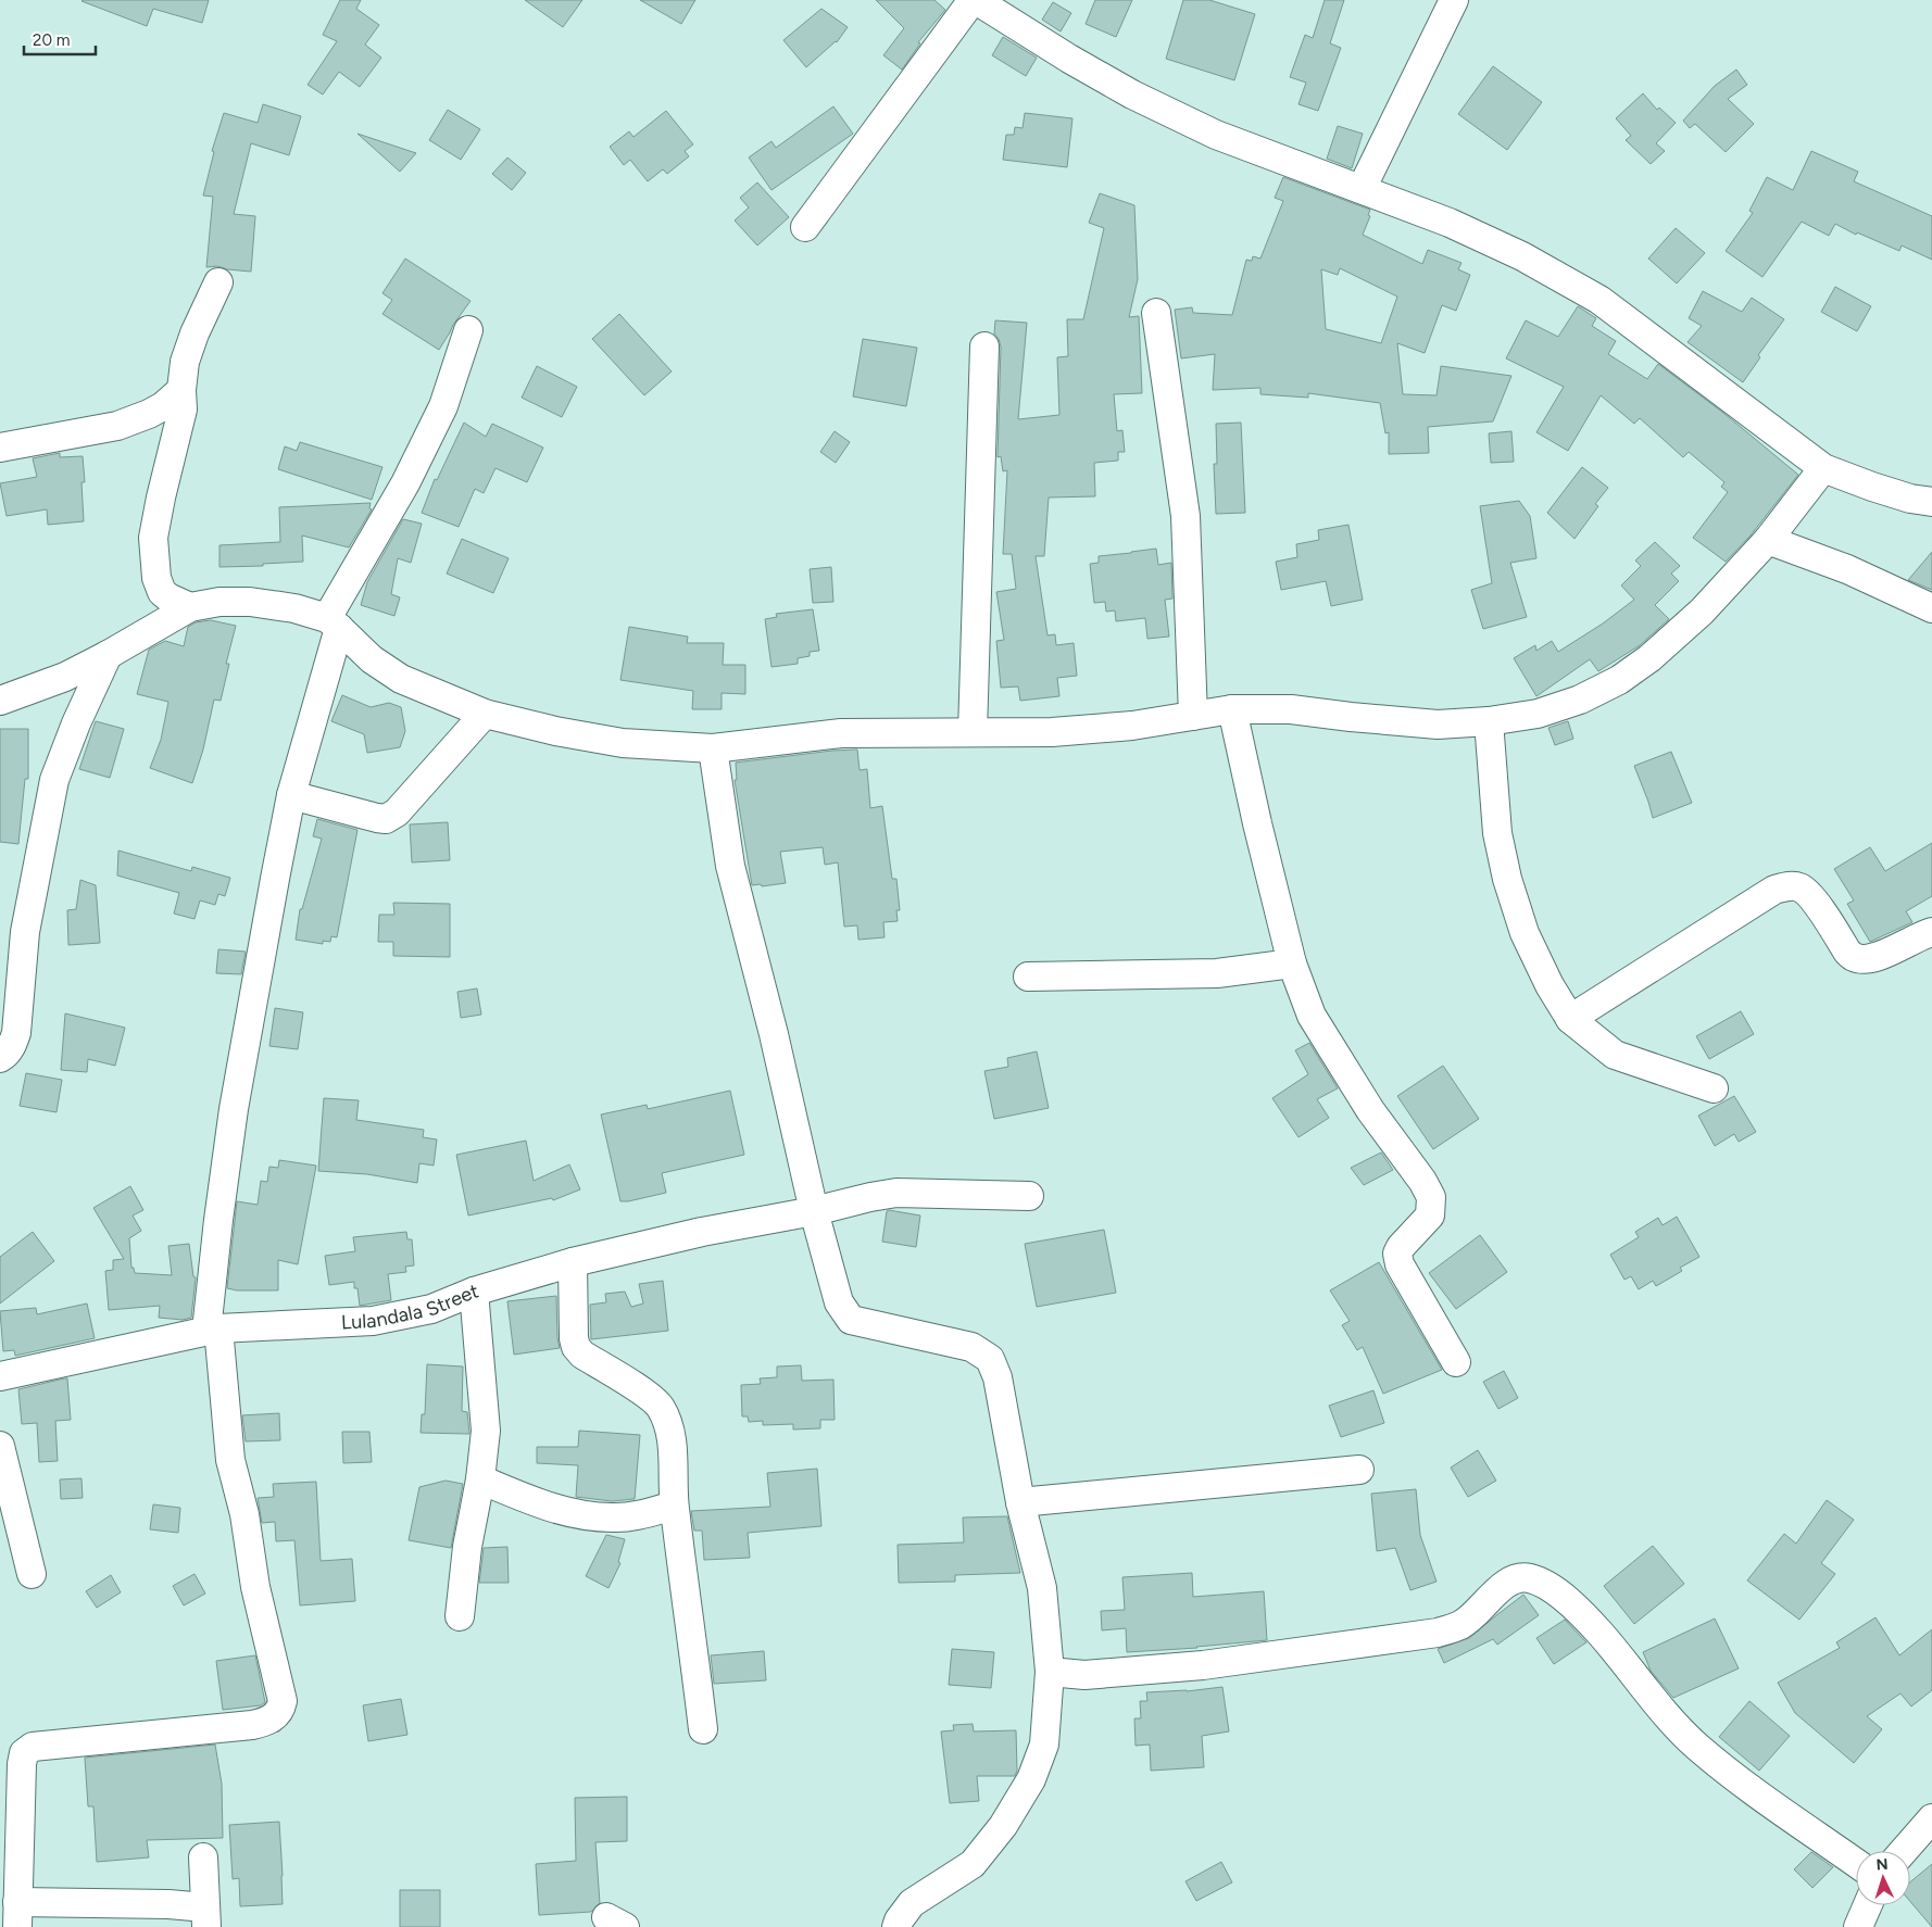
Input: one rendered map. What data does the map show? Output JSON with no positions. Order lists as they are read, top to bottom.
{
  "streets": {
    "street": ["Lulandala Street"]
  },
  "scale_bar": "20 m",
  "north": "top"
}
